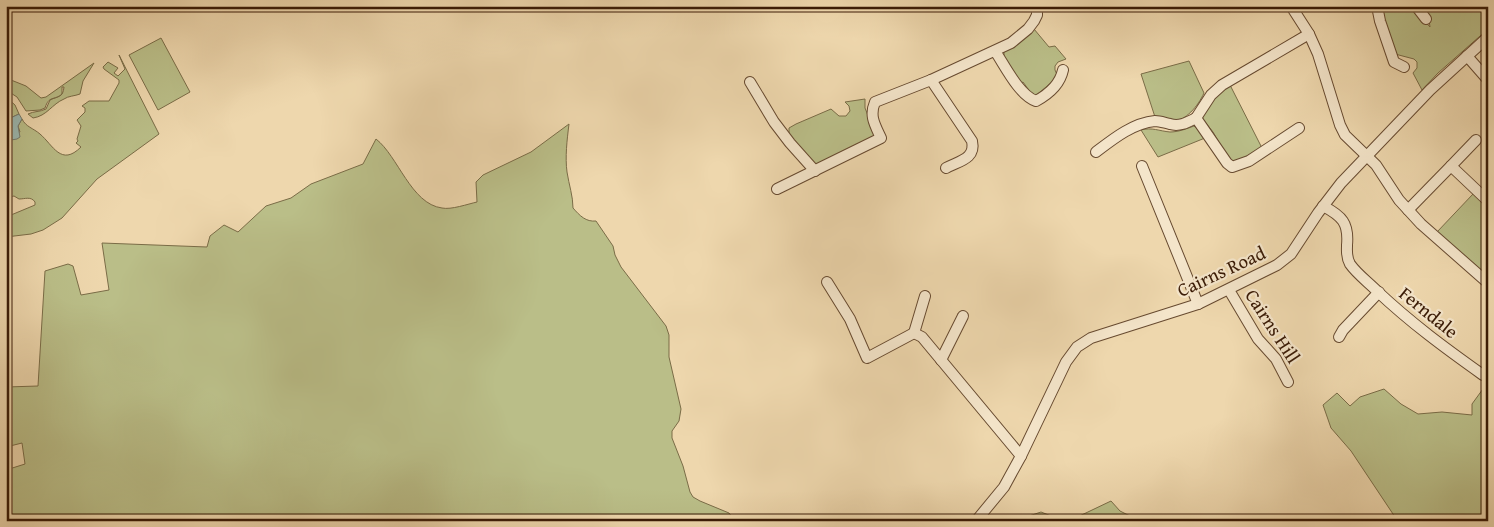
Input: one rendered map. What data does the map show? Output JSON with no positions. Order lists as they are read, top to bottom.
{
  "streets": {
    "street": ["Cairns Road", "Ferndale", "Cairns Hill"]
  },
  "crossings": [
    ["Cairns Road", "Ferndale"],
    ["Cairns Road", "Cairns Hill"]
  ]
}
